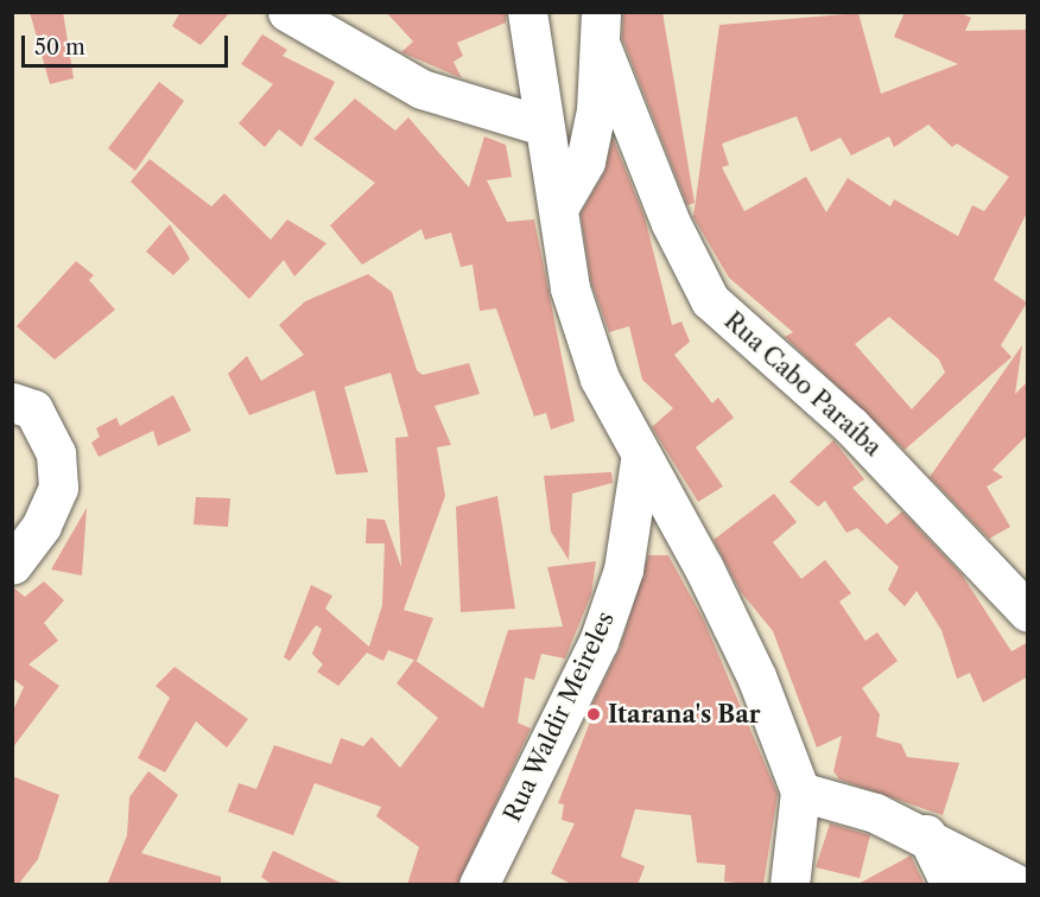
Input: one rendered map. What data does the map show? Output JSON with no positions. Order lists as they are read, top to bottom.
{
  "streets": {
    "street": ["Rua Cabo Paraíba", "Rua Waldir Meireles"]
  },
  "places": ["Itarana's Bar"],
  "scale_bar": "50 m"
}
